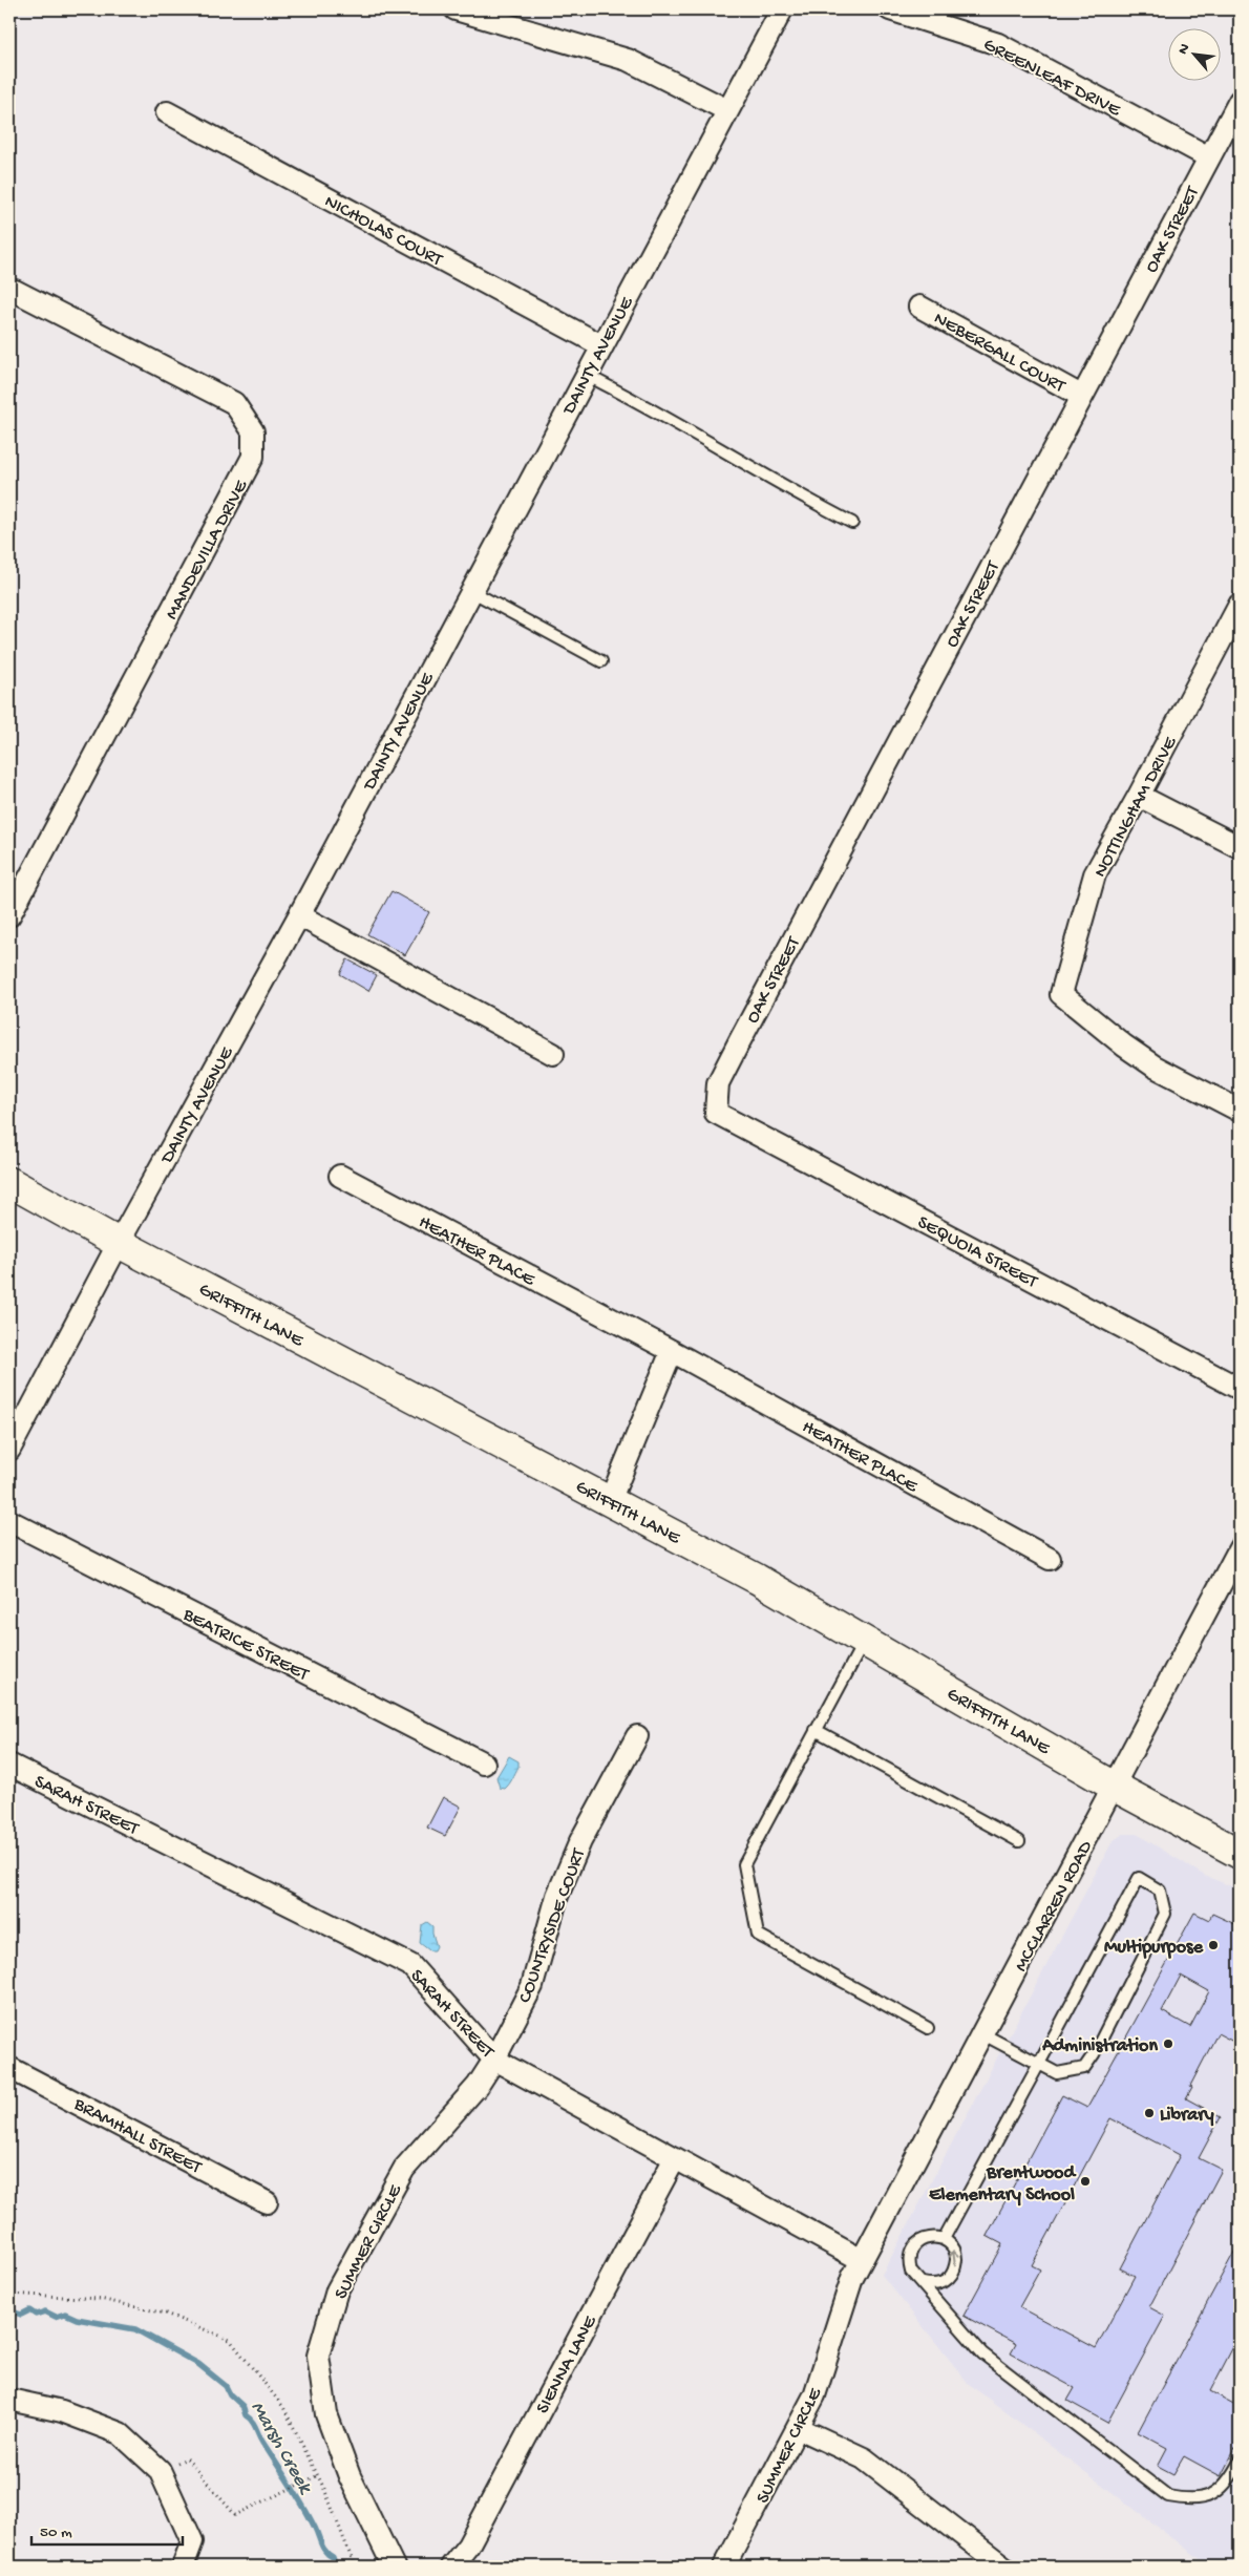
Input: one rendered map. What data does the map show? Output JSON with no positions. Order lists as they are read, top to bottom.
{
  "streets": {
    "street": [
      "GREENLEAF DRIVE",
      "NICHOLAS COURT",
      "OAK STREET",
      "NEBERGALL COURT",
      "DAINTY AVENUE",
      "MANDEVILLA DRIVE",
      "NOTTINGHAM DRIVE",
      "HEATHER PLACE",
      "SEQUOIA STREET",
      "GRIFFITH LANE",
      "BEATRICE STREET",
      "SARAH STREET",
      "MCCLARREN ROAD",
      "COUNTRYSIDE COURT",
      "BRAMHALL STREET",
      "SUMMER CIRCLE",
      "SIENNA LANE"
    ]
  },
  "crossings": [
    ["GREENLEAF DRIVE", "OAK STREET"],
    ["NICHOLAS COURT", "DAINTY AVENUE"],
    ["OAK STREET", "NEBERGALL COURT"],
    ["OAK STREET", "SEQUOIA STREET"],
    ["DAINTY AVENUE", "GRIFFITH LANE"],
    ["GRIFFITH LANE", "MCCLARREN ROAD"],
    ["SARAH STREET", "MCCLARREN ROAD"],
    ["SARAH STREET", "COUNTRYSIDE COURT"],
    ["SARAH STREET", "SUMMER CIRCLE"],
    ["SARAH STREET", "SIENNA LANE"],
    ["MCCLARREN ROAD", "SUMMER CIRCLE"],
    ["COUNTRYSIDE COURT", "SUMMER CIRCLE"]
  ],
  "water": ["Marsh Creek"],
  "places": [
    "Multipurpose",
    "Administration",
    "Library",
    "Brentwood Elementary School"
  ],
  "scale_bar": "50 m",
  "north": "top left"
}
